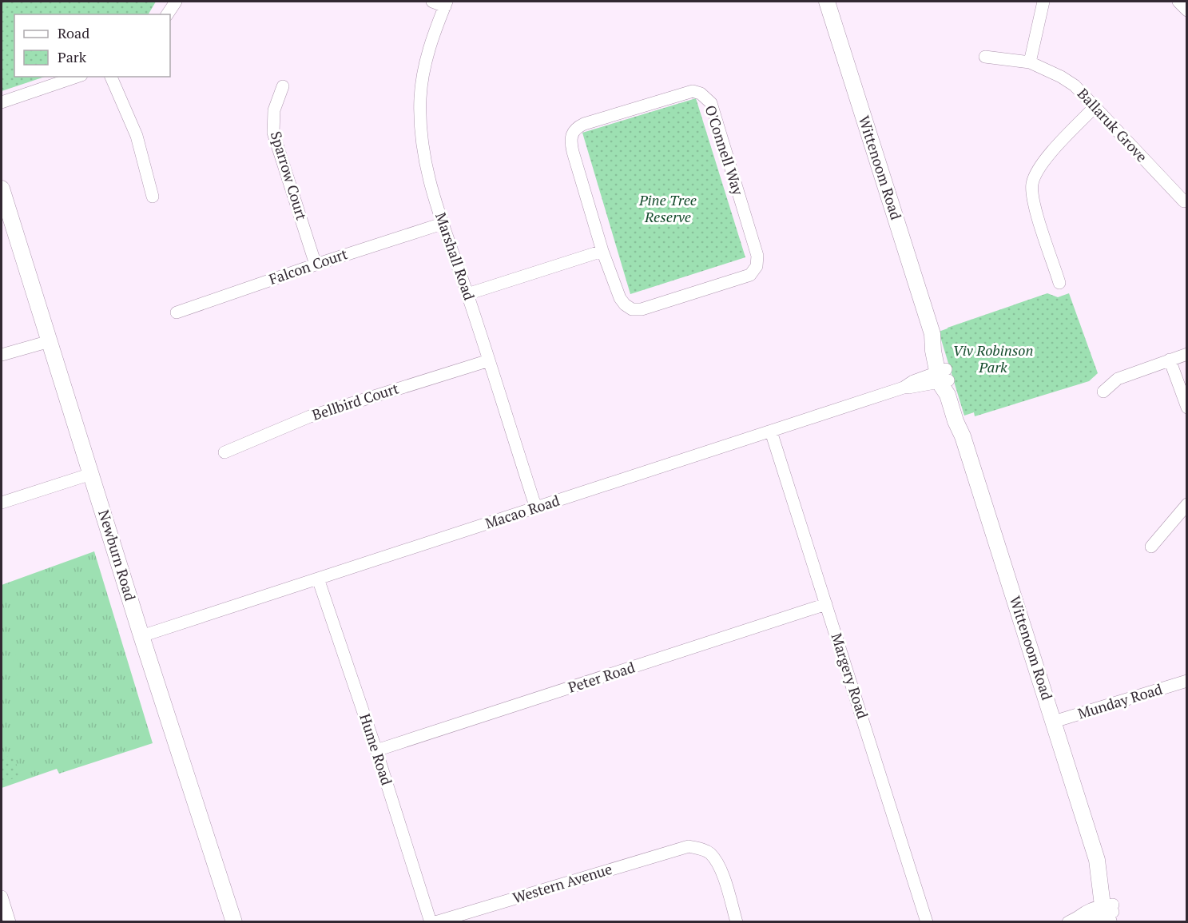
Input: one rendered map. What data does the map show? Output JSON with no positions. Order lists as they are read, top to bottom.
{
  "streets": {
    "street": [
      "Ballaruk Grove",
      "O'Connell Way",
      "Wittenoom Road",
      "Sparrow Court",
      "Marshall Road",
      "Falcon Court",
      "Bellbird Court",
      "Macao Road",
      "Newburn Road",
      "Margery Road",
      "Peter Road",
      "Munday Road",
      "Hume Road",
      "Western Avenue"
    ]
  },
  "crossings": [
    ["Wittenoom Road", "Macao Road"],
    ["Wittenoom Road", "Munday Road"],
    ["Sparrow Court", "Falcon Court"],
    ["Marshall Road", "Falcon Court"],
    ["Marshall Road", "Bellbird Court"],
    ["Marshall Road", "Macao Road"],
    ["Macao Road", "Newburn Road"],
    ["Macao Road", "Margery Road"],
    ["Macao Road", "Hume Road"],
    ["Margery Road", "Peter Road"],
    ["Peter Road", "Hume Road"]
  ],
  "parks": ["Pine Tree Reserve", "Viv Robinson Park"],
  "legend": ["Road", "Park"]
}
